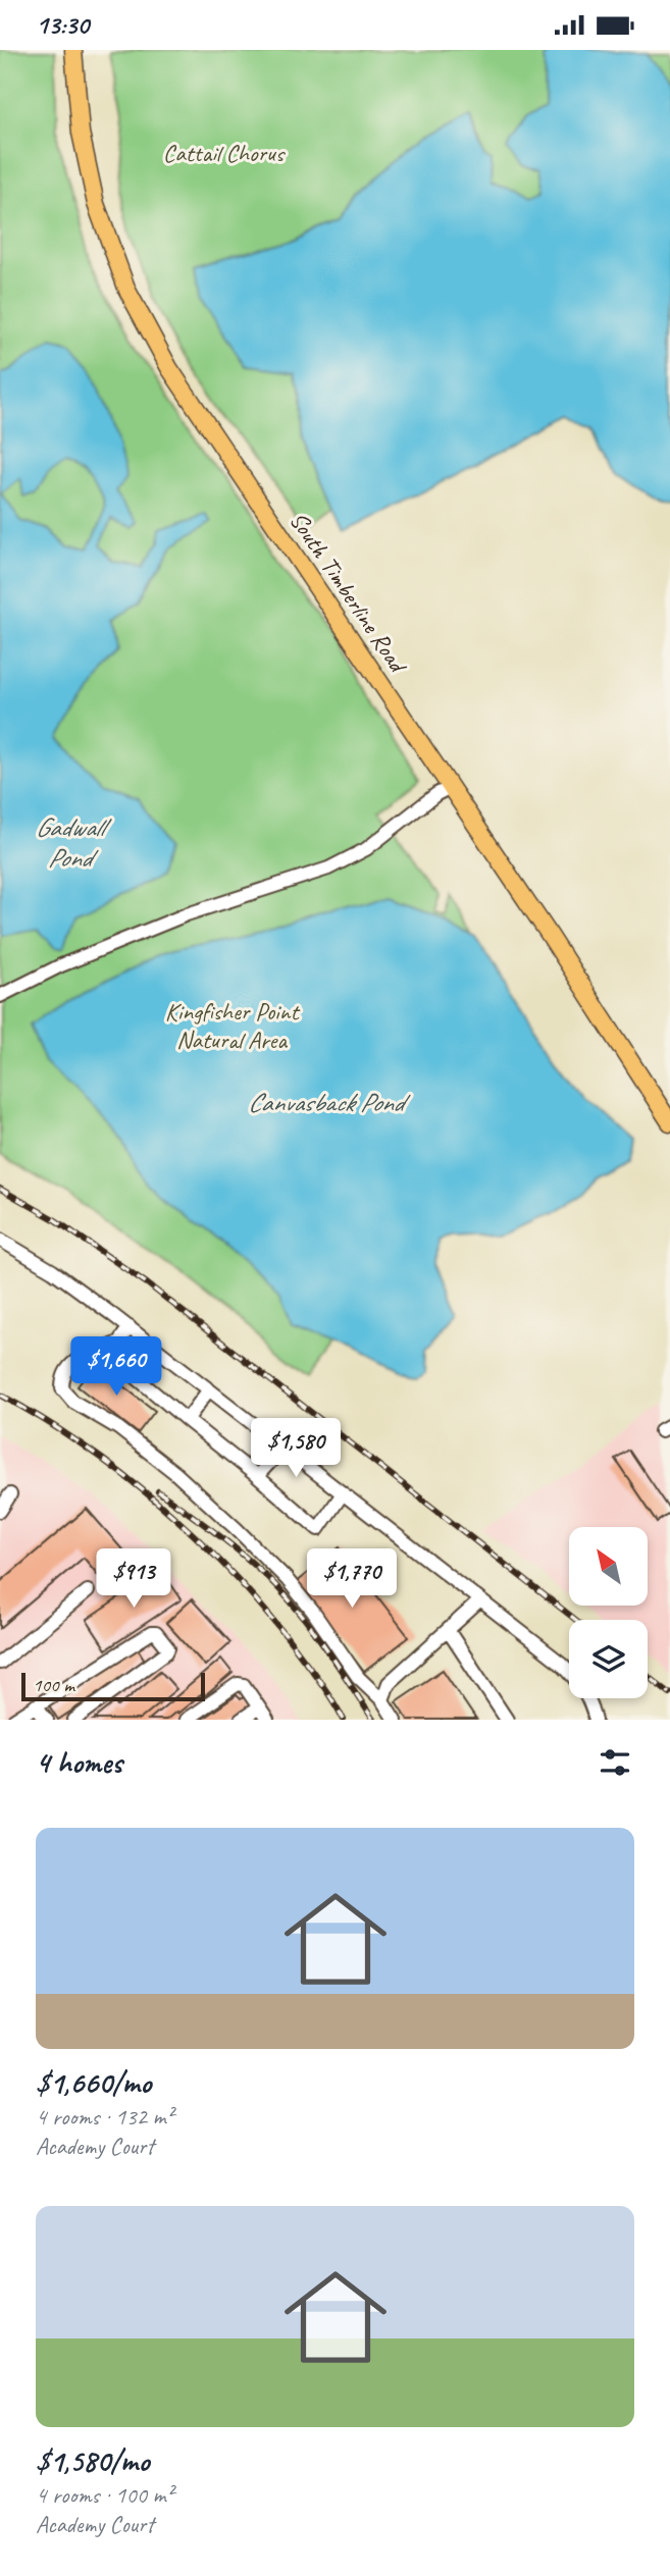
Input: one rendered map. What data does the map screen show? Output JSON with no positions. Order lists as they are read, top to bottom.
{
  "streets": {
    "main road": ["South Timberline Road"]
  },
  "water": ["Gadwall Pond", "Canvasback Pond"],
  "parks": ["Cattail Chorus", "Kingfisher Point Natural Area"],
  "scale_bar": "100 m",
  "north": "top left",
  "page": {
    "status": "13:30",
    "price": [
      "$1,660",
      "$1,580",
      "$913",
      "$1,770"
    ],
    "scale": "100 m",
    "heading": "4 homes",
    "list": [
      {
        "name": "$1,660/mo",
        "note": "4 rooms · 132 m² · Academy Court"
      },
      {
        "name": "$1,580/mo",
        "note": "4 rooms · 100 m² · Academy Court"
      }
    ]
  }
}
